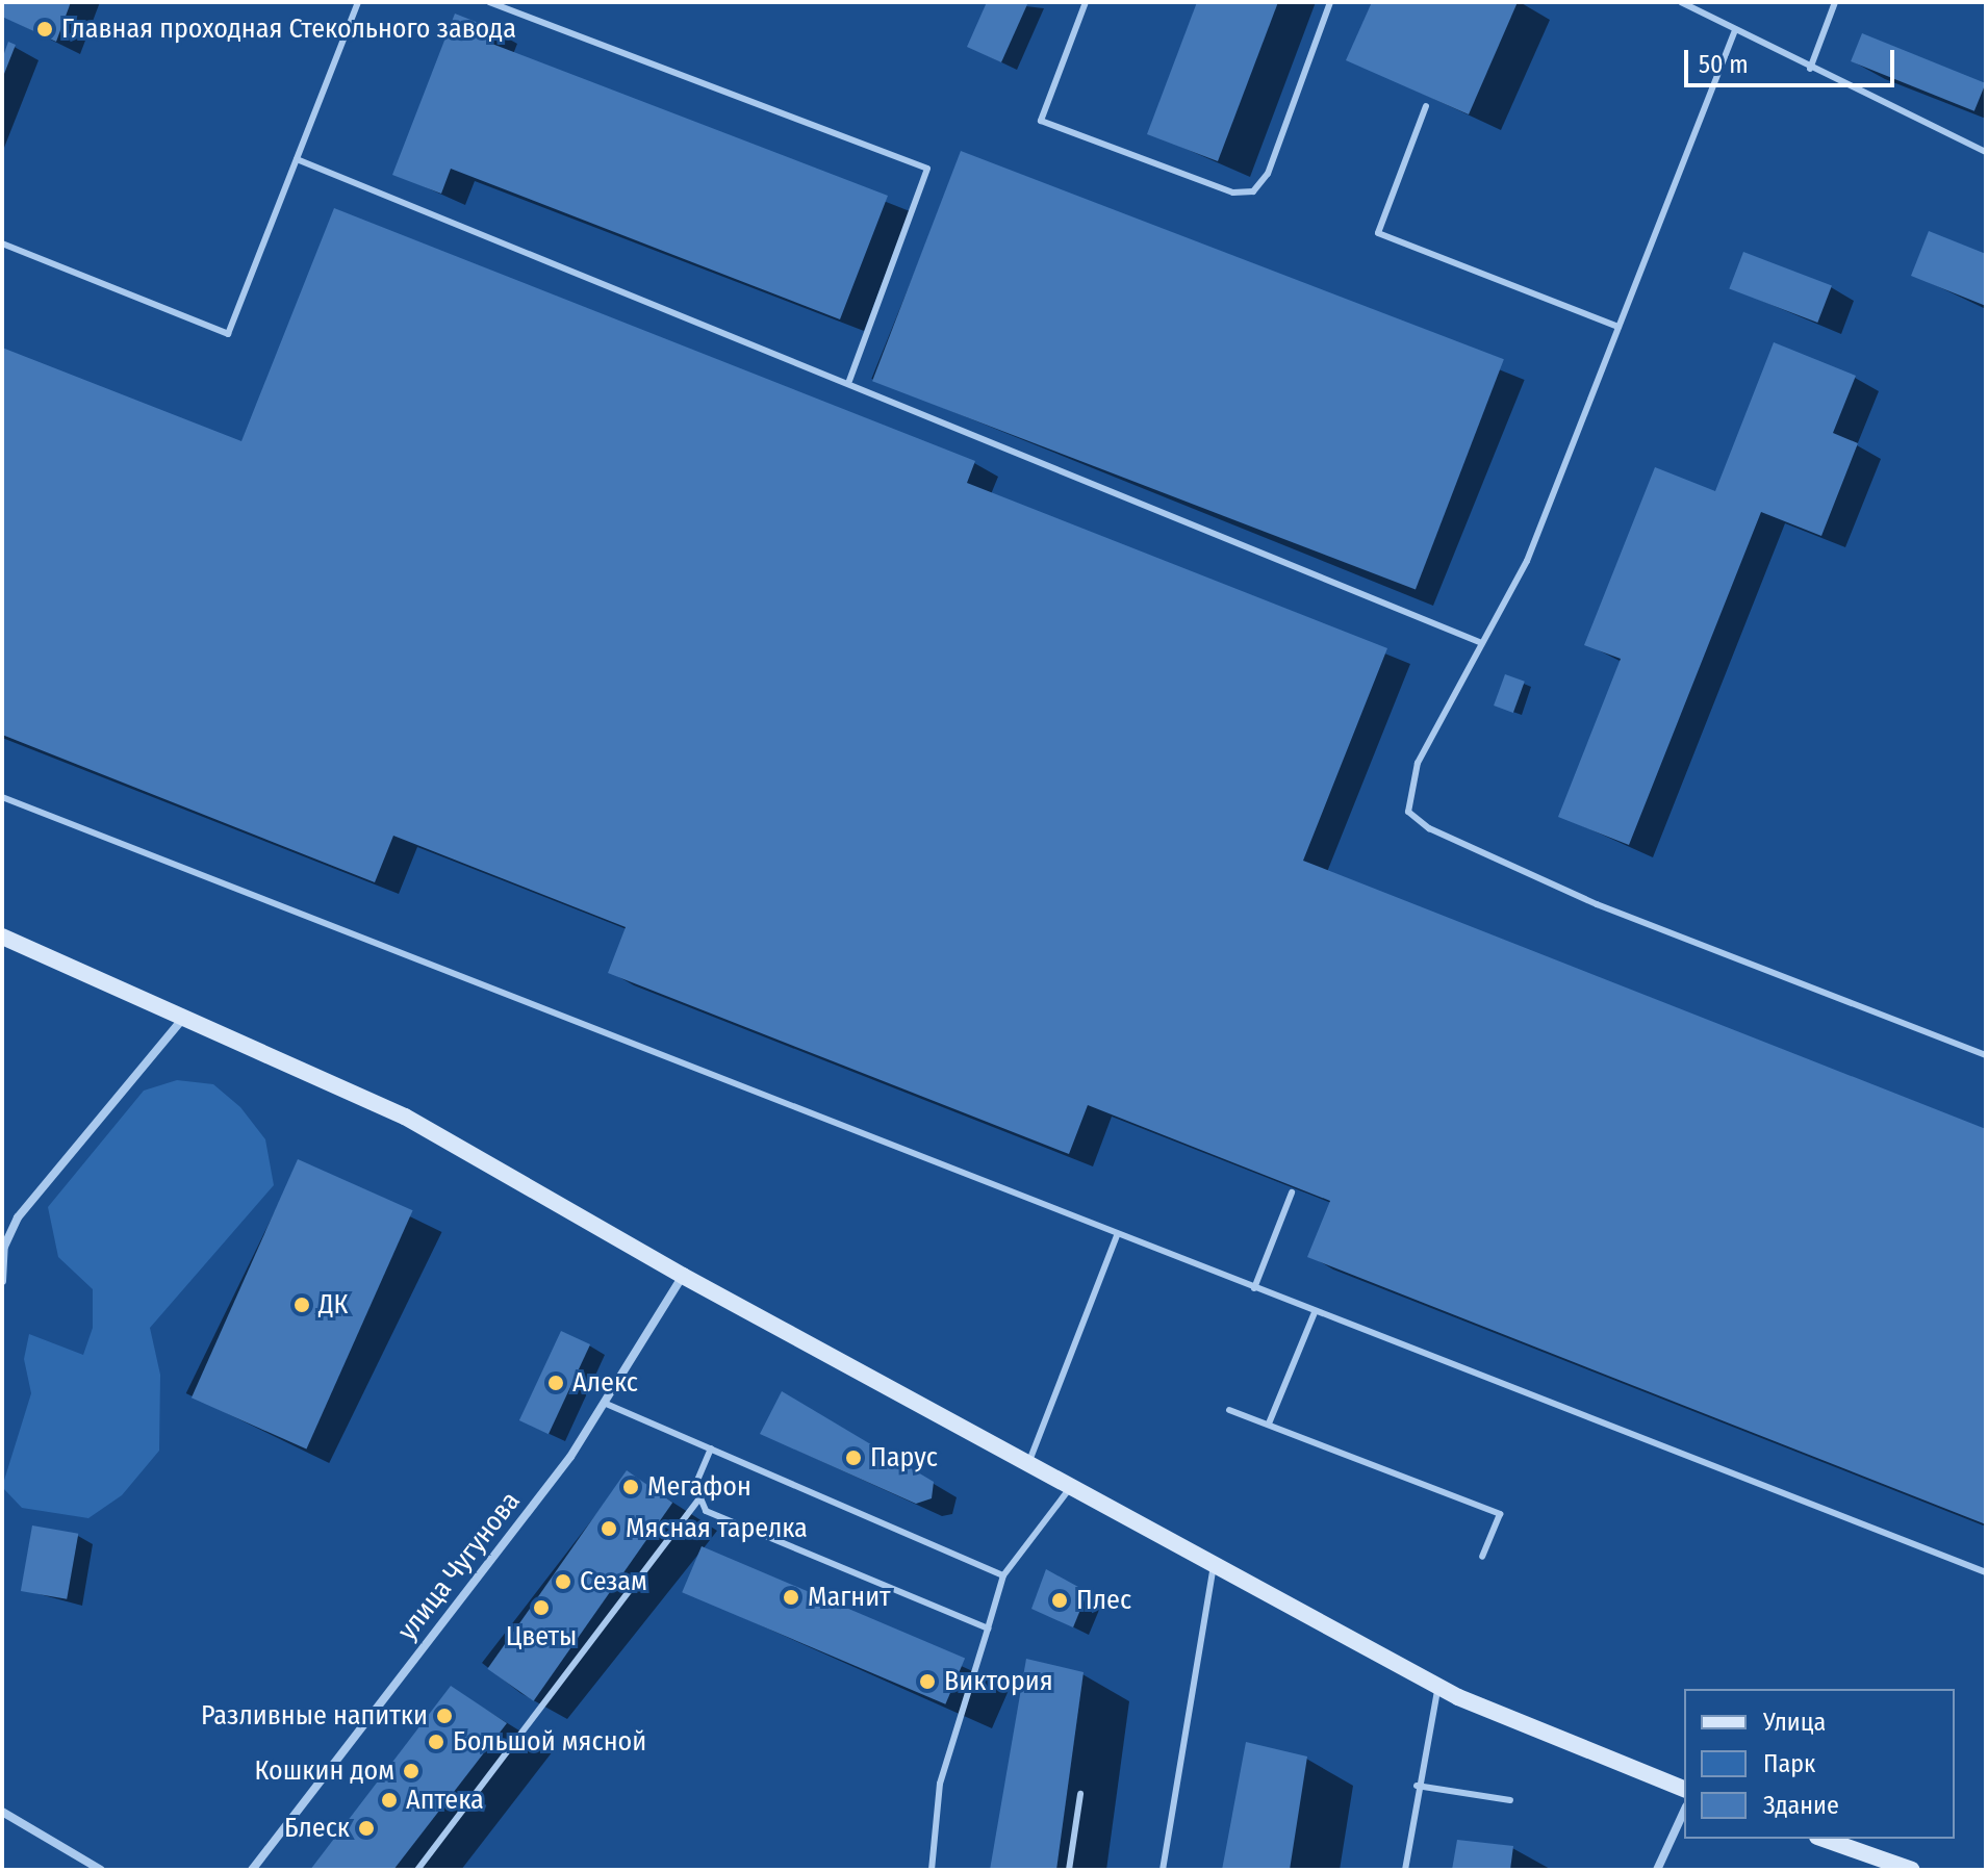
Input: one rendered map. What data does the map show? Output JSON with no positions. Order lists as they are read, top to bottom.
{
  "streets": {
    "street": ["улица Чугунова"]
  },
  "places": [
    "Главная проходная Стекольного завода",
    "ДК",
    "Алекс",
    "Парус",
    "Мегафон",
    "Мясная тарелка",
    "Сезам",
    "Магнит",
    "Плес",
    "Цветы",
    "Виктория",
    "Разливные напитки",
    "Большой мясной",
    "Кошкин дом",
    "Аптека",
    "Блеск"
  ],
  "legend": ["Улица", "Парк", "Здание"],
  "scale_bar": "50 m"
}
